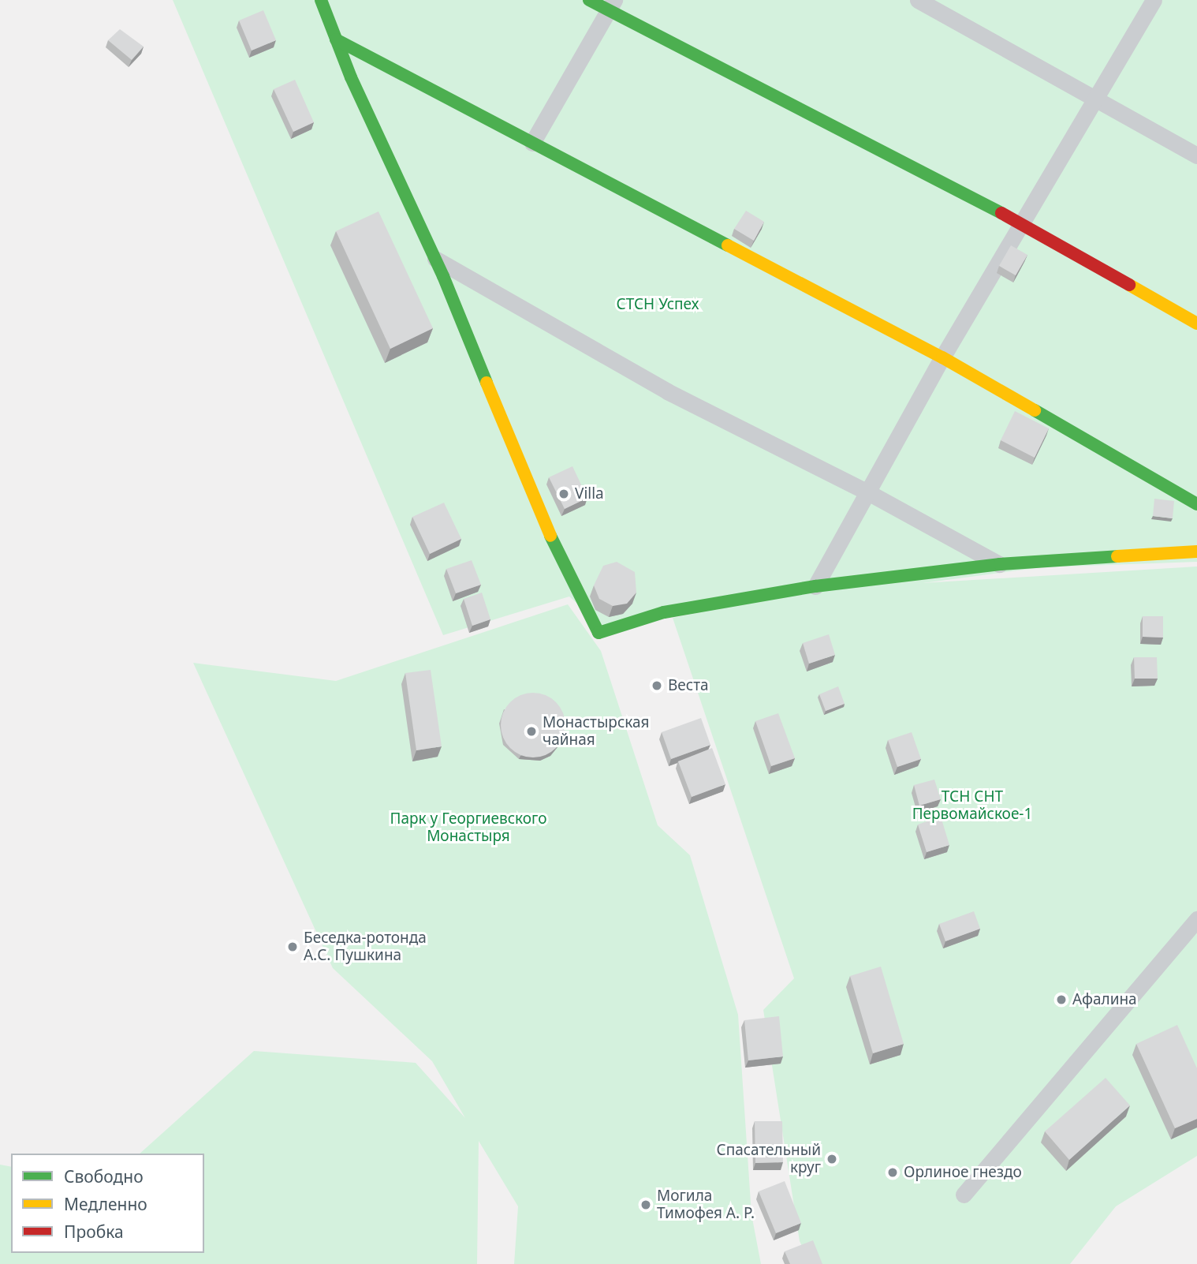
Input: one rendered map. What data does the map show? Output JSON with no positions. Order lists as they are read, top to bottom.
{
  "parks": ["СТСН Успех", "ТСН СНТ Первомайское-1", "Парк у Георгиевского Монастыря"],
  "places": [
    "Villa",
    "Веста",
    "Монастырская чайная",
    "Беседка-ротонда А.С. Пушкина",
    "Афалина",
    "Спасательный круг",
    "Орлиное гнездо",
    "Могила Тимофея А. Р."
  ],
  "legend": ["Свободно", "Медленно", "Пробка"]
}
